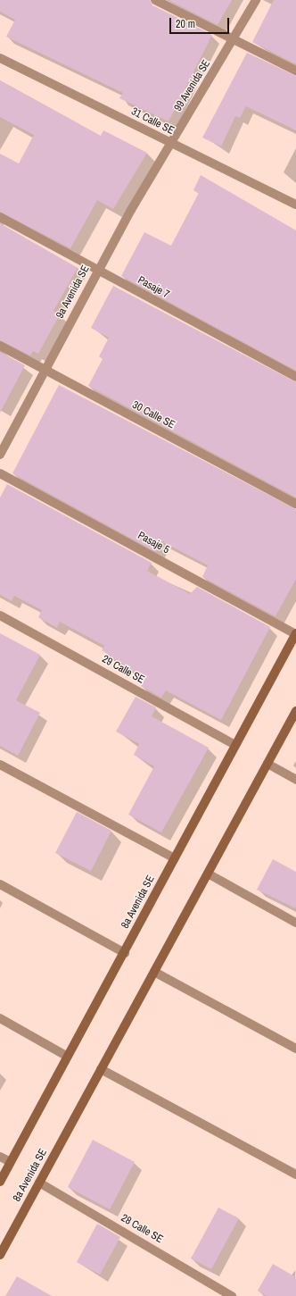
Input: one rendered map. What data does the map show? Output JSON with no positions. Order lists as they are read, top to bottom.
{
  "streets": {
    "street": [
      "99 Avenida SE",
      "31 Calle SE",
      "Pasaje 7",
      "9a Avenida SE",
      "30 Calle SE",
      "Pasaje 5",
      "29 Calle SE",
      "8a Avenida SE",
      "28 Calle SE"
    ]
  },
  "crossings": [
    ["99 Avenida SE", "31 Calle SE"],
    ["99 Avenida SE", "9a Avenida SE"],
    ["31 Calle SE", "9a Avenida SE"],
    ["Pasaje 7", "9a Avenida SE"],
    ["9a Avenida SE", "30 Calle SE"],
    ["Pasaje 5", "8a Avenida SE"],
    ["29 Calle SE", "8a Avenida SE"],
    ["8a Avenida SE", "28 Calle SE"]
  ],
  "scale_bar": "20 m"
}
